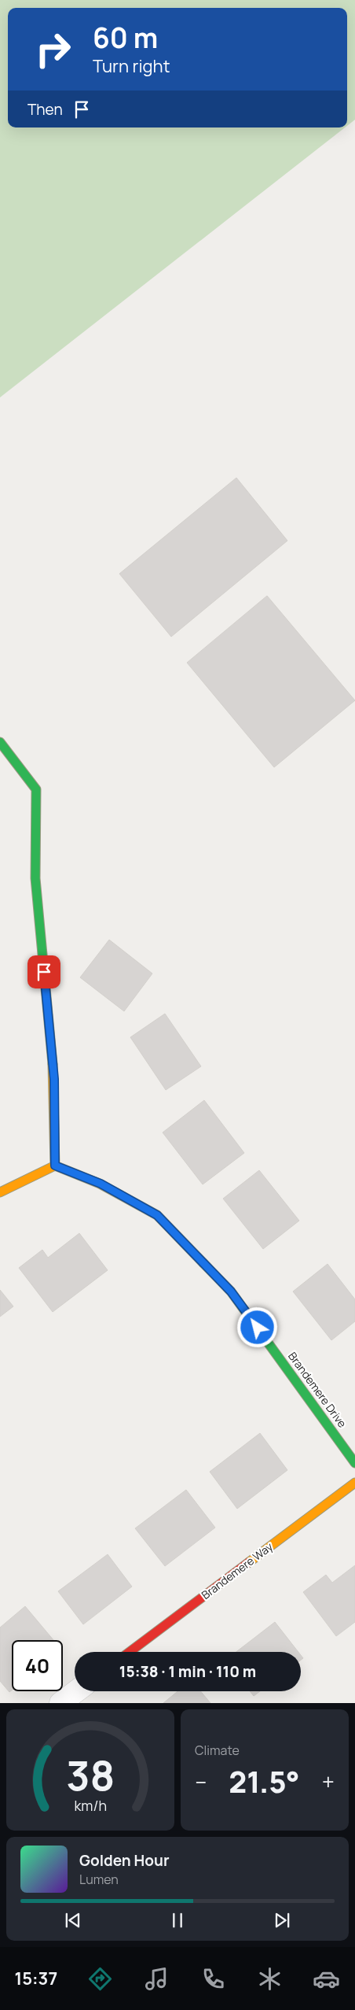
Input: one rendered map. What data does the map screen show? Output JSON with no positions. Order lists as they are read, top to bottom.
{
  "streets": {
    "street": ["Brandemere Drive", "Brandemere Way"]
  },
  "page": {
    "turn": ["60 m", "Turn right"],
    "then": "Then",
    "limit": "40",
    "trip": "15:38 · 1 min · 110 m",
    "tile": "Climate",
    "heat": ["−", "21.5°", "+"],
    "song": ["Golden Hour", "Lumen"],
    "tabs": "15:37",
    "gauge": ["38", "km/h"]
  }
}
